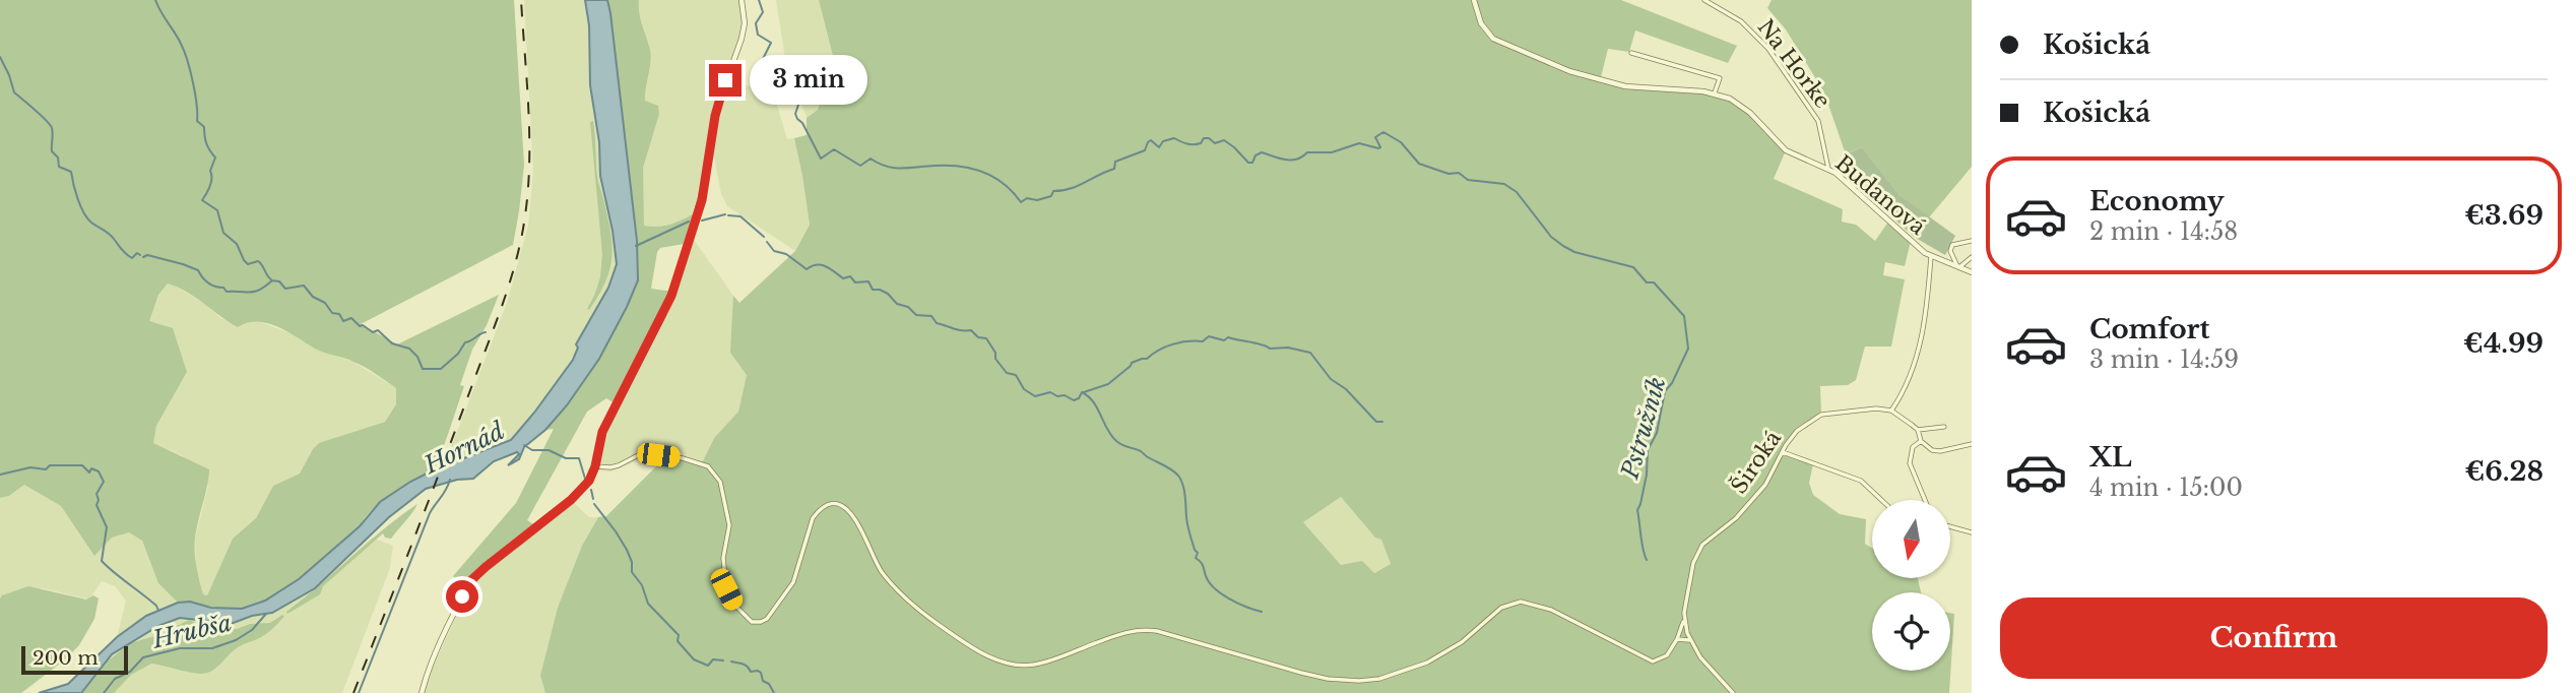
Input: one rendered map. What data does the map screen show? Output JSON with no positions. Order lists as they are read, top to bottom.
{
  "streets": {
    "street": ["Na Horke", "Budanová", "Široká"]
  },
  "crossings": [
    ["Na Horke", "Budanová"]
  ],
  "water": ["Pstružník", "Hornád", "Hrubša"],
  "scale_bar": "200 m",
  "north": "bottom",
  "page": {
    "banner": ["Košická", "Košická"],
    "bubble": "3 min",
    "list": [
      {
        "name": "Economy",
        "note": "2 min · 14:58",
        "value": "€3.69"
      },
      {
        "name": "Comfort",
        "note": "3 min · 14:59",
        "value": "€4.99"
      },
      {
        "name": "XL",
        "note": "4 min · 15:00",
        "value": "€6.28"
      }
    ],
    "buttons": "Confirm",
    "scale": "200 m"
  }
}
